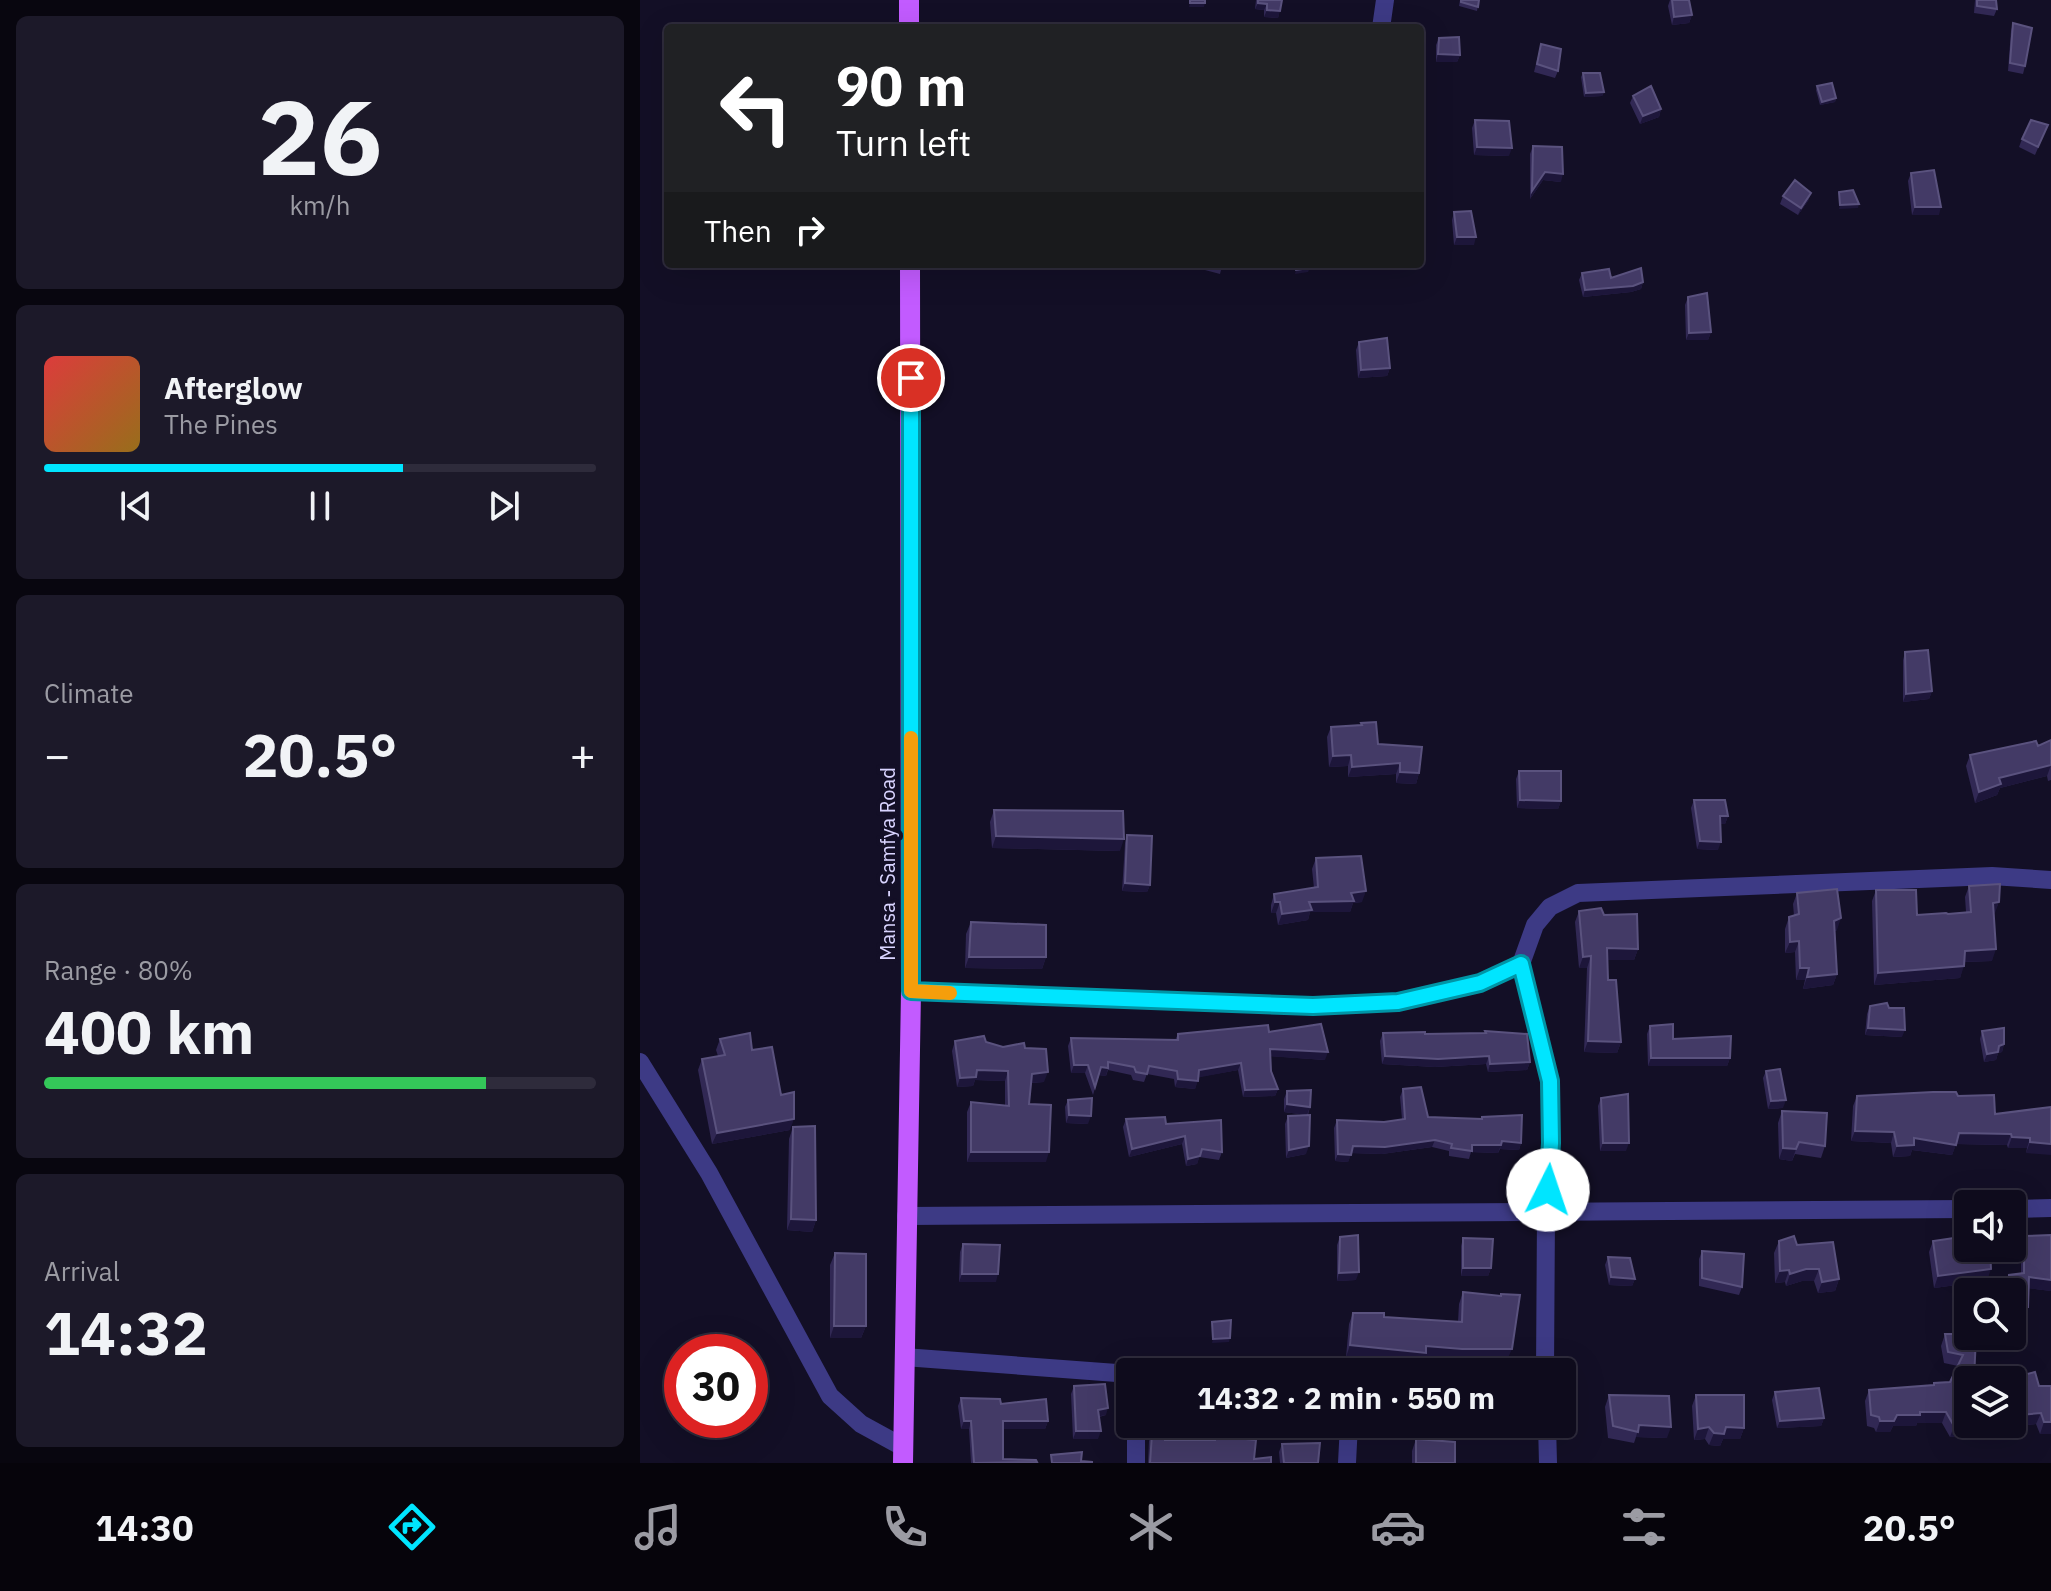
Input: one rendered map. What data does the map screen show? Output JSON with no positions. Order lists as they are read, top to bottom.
{
  "streets": {
    "main road": ["Mansa - Samfya Road"]
  },
  "page": {
    "tile": [
      ["26", "km/h"],
      "Climate",
      ["Range · 80%", "400 km"],
      ["Arrival", "14:32"]
    ],
    "turn": ["90 m", "Turn left"],
    "then": "Then",
    "song": ["Afterglow", "The Pines"],
    "heat": ["−", "20.5°", "+"],
    "limit": "30",
    "trip": "14:32 · 2 min · 550 m",
    "tabs": ["14:30", "20.5°"]
  }
}
